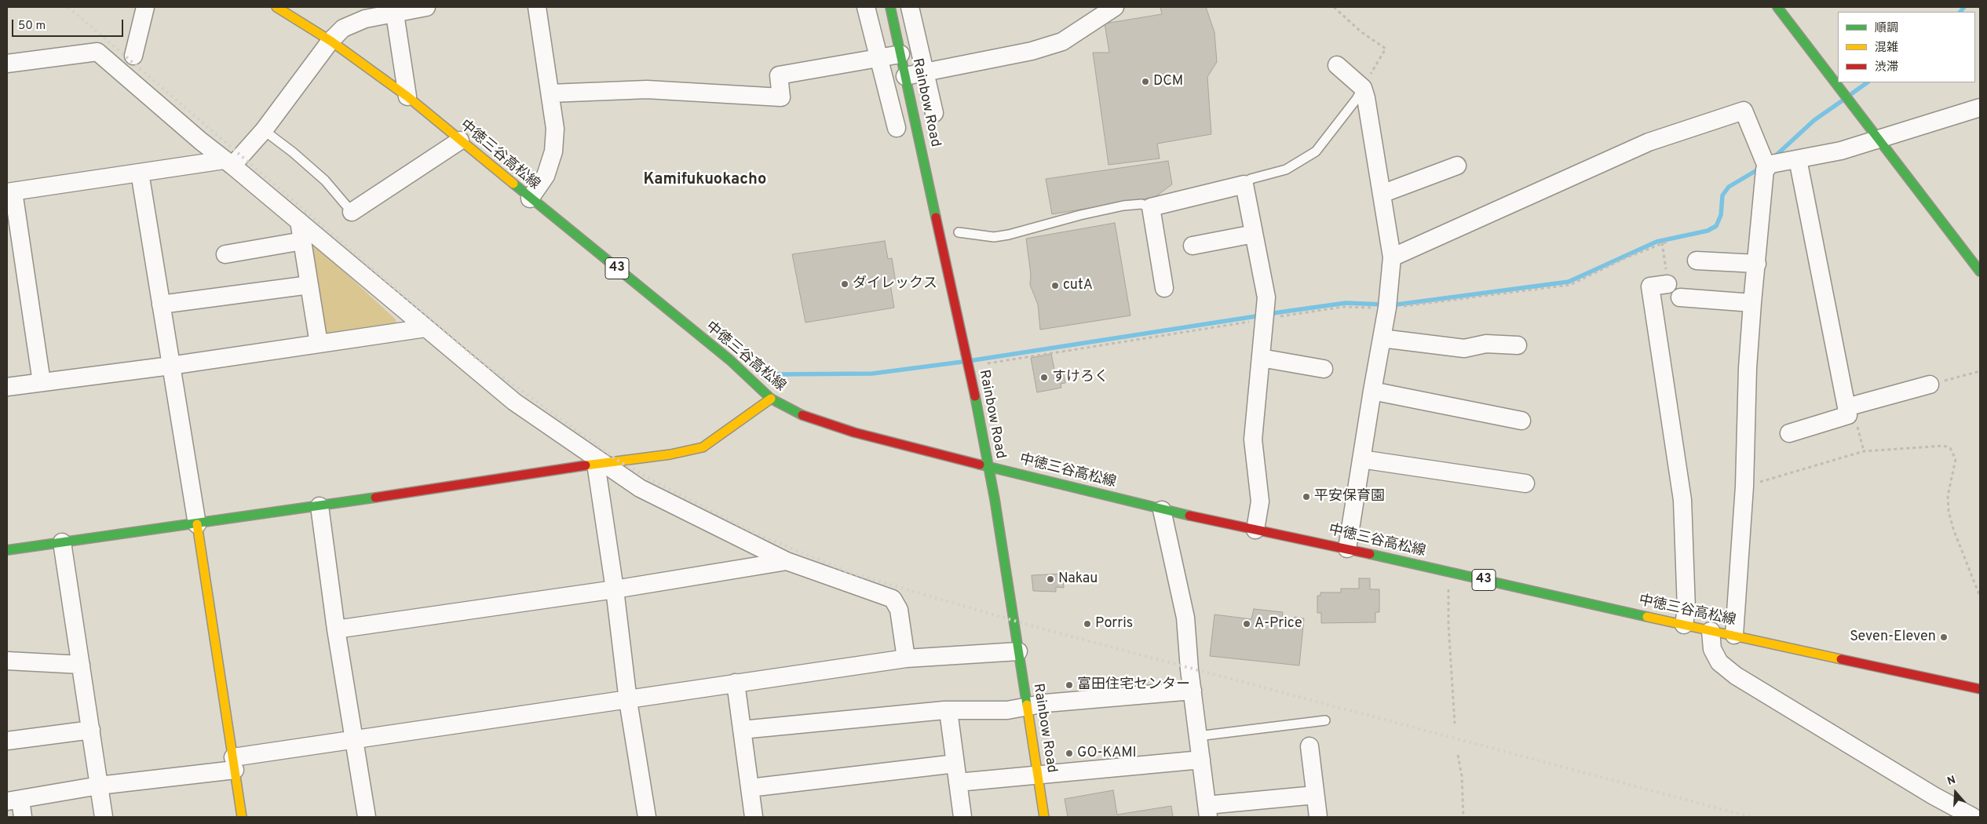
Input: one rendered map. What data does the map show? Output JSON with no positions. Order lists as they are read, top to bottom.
{
  "streets": {
    "street": ["Rainbow Road", "中徳三谷高松線", "43"]
  },
  "crossings": [
    ["Rainbow Road", "中徳三谷高松線"]
  ],
  "districts": ["Kamifukuokacho"],
  "places": [
    "DCM",
    "ダイレックス",
    "cutA",
    "すけろく",
    "平安保育園",
    "Nakau",
    "Porris",
    "A-Price",
    "Seven-Eleven",
    "富田住宅センター",
    "GO-KAMI"
  ],
  "legend": ["順調", "混雑", "渋滞"],
  "scale_bar": "50 m",
  "north": "top"
}
